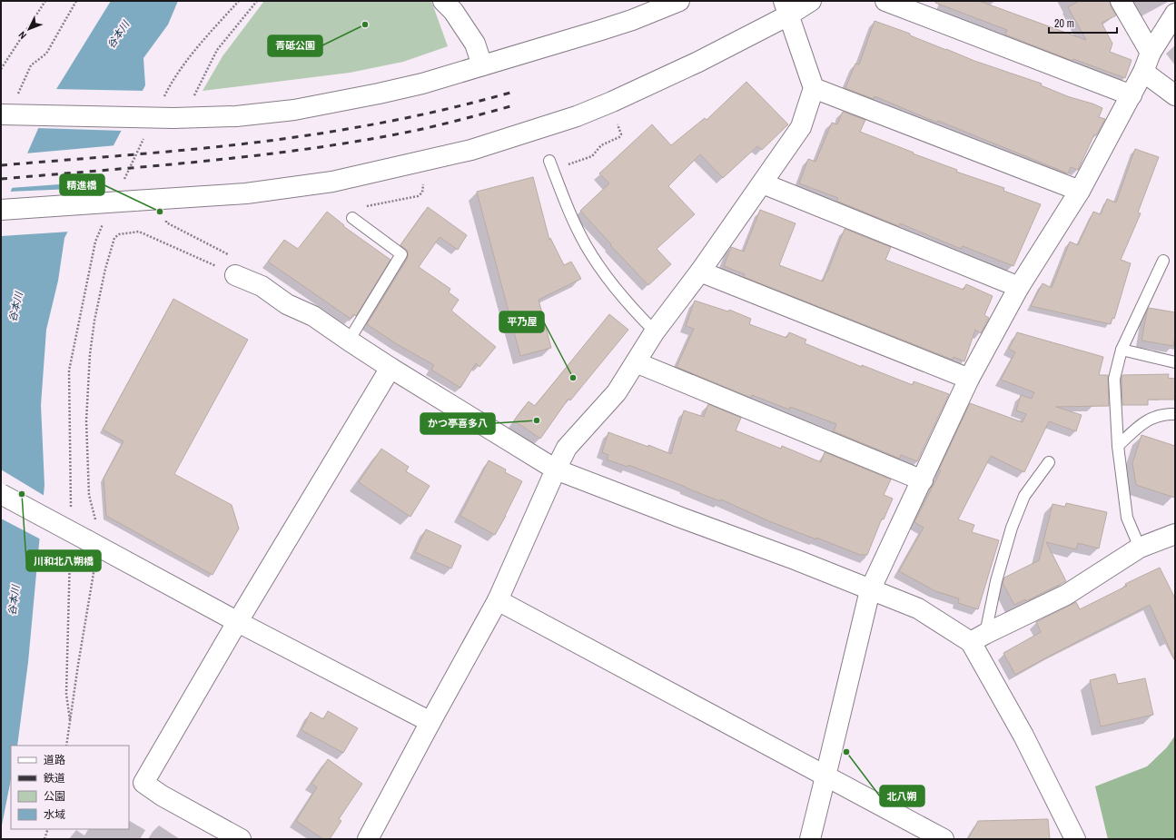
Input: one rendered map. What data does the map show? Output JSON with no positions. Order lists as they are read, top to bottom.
{
  "water": ["谷本川"],
  "places": [
    "青砥公園",
    "精進橋",
    "平乃屋",
    "かつ亭喜多八",
    "川和北八朔橋",
    "北八朔"
  ],
  "legend": [
    "道路",
    "鉄道",
    "公園",
    "水域"
  ],
  "scale_bar": "20 m",
  "north": "bottom left"
}
